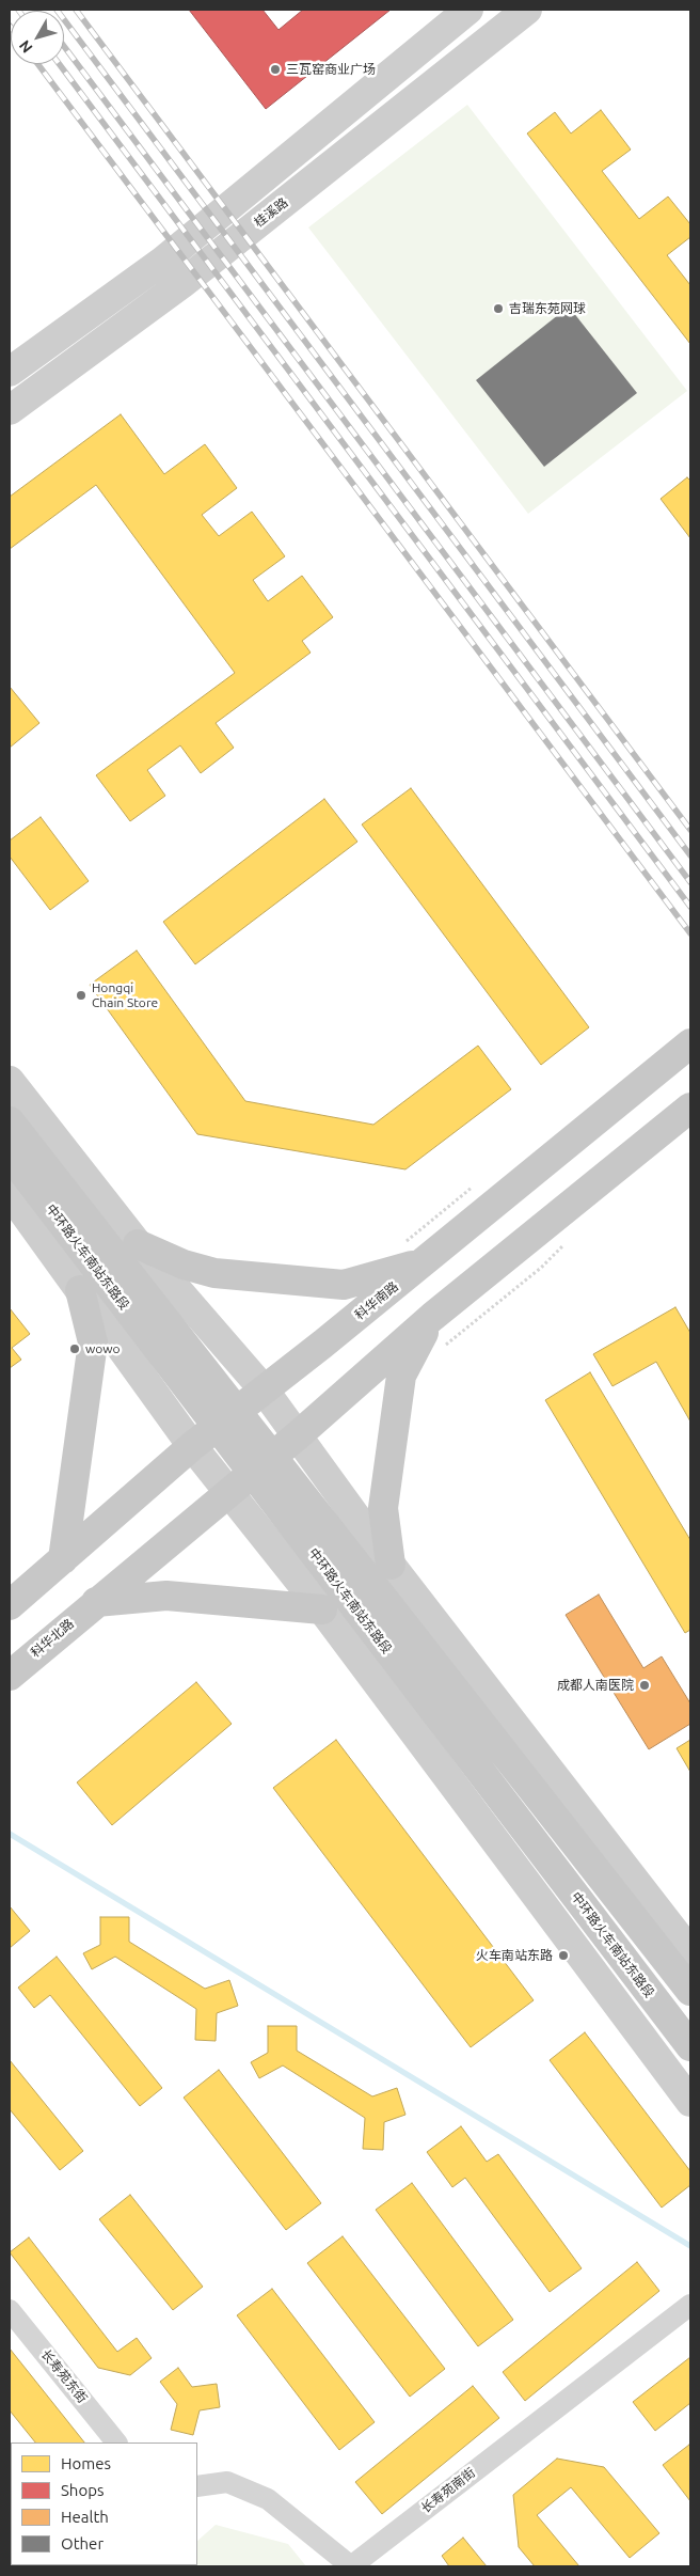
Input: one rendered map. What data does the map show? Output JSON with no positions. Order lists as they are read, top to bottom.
{
  "streets": {
    "main road": [
      "桂溪路",
      "中环路火车南站东路段",
      "科华南路",
      "科华北路"
    ],
    "street": ["长寿苑东街", "长寿苑南街"]
  },
  "places": [
    "三瓦窑商业广场",
    "吉瑞东苑网球",
    "Hongqi Chain Store",
    "wowo",
    "成都人南医院",
    "火车南站东路"
  ],
  "legend": [
    "Homes",
    "Shops",
    "Health",
    "Other"
  ],
  "north": "bottom left"
}
